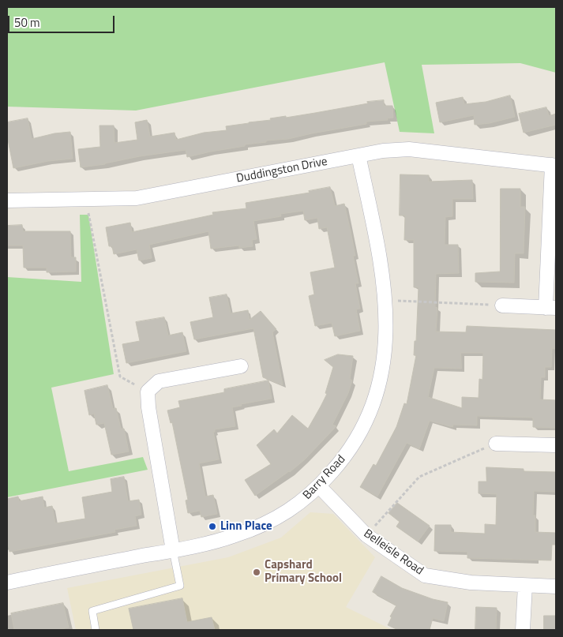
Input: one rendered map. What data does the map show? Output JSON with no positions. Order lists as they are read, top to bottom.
{
  "streets": {
    "street": ["Duddingston Drive", "Barry Road", "Belleisle Road"]
  },
  "crossings": [
    ["Duddingston Drive", "Barry Road"],
    ["Barry Road", "Belleisle Road"]
  ],
  "places": ["Linn Place", "Capshard Primary School"],
  "scale_bar": "50 m"
}
